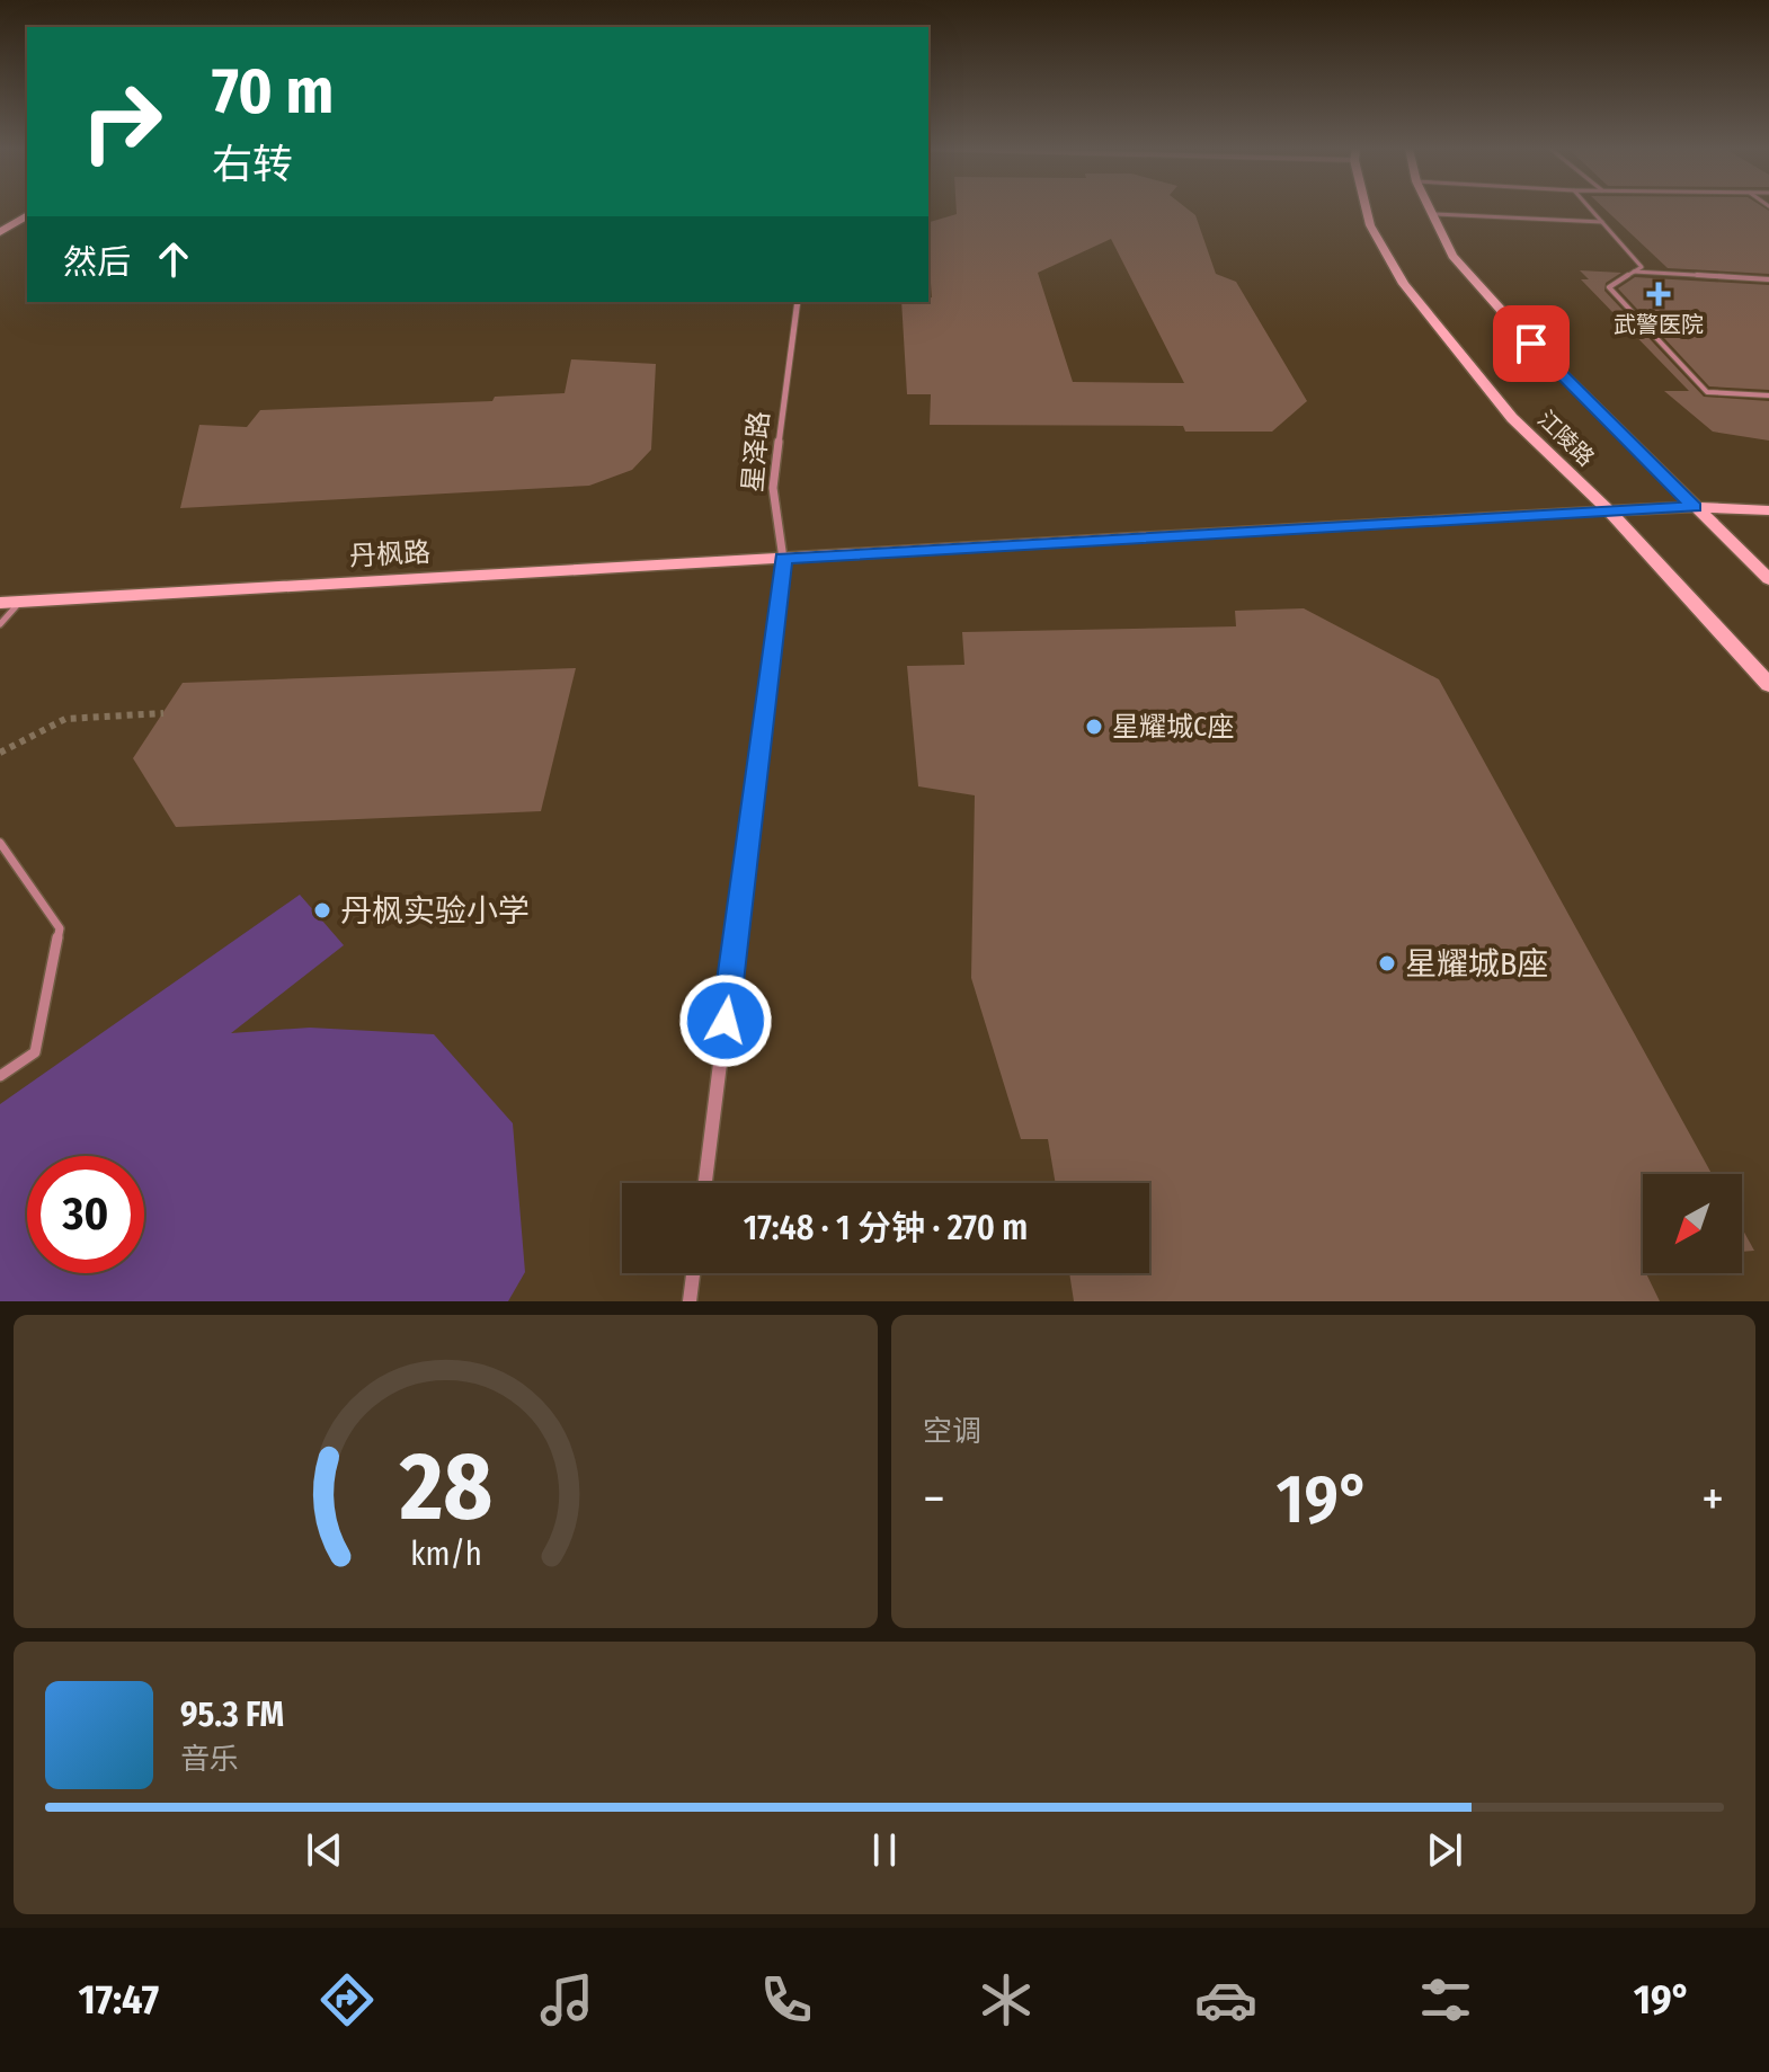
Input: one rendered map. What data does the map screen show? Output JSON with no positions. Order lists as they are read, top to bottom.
{
  "streets": {
    "main road": ["江陵路", "丹枫路"],
    "street": ["星泽路"]
  },
  "crossings": [
    ["江陵路", "丹枫路"],
    ["星泽路", "丹枫路"]
  ],
  "places": {
    "health": ["武警医院"],
    "other": ["星耀城C座", "丹枫实验小学", "星耀城B座"]
  },
  "north": "bottom left",
  "page": {
    "turn": ["70 m", "右转"],
    "then": "然后",
    "limit": "30",
    "trip": "17:48 · 1 分钟 · 270 m",
    "tile": "空调",
    "heat": ["−", "19°", "+"],
    "song": ["95.3 FM", "音乐"],
    "tabs": ["17:47", "19°"],
    "gauge": ["28", "km/h"]
  }
}
